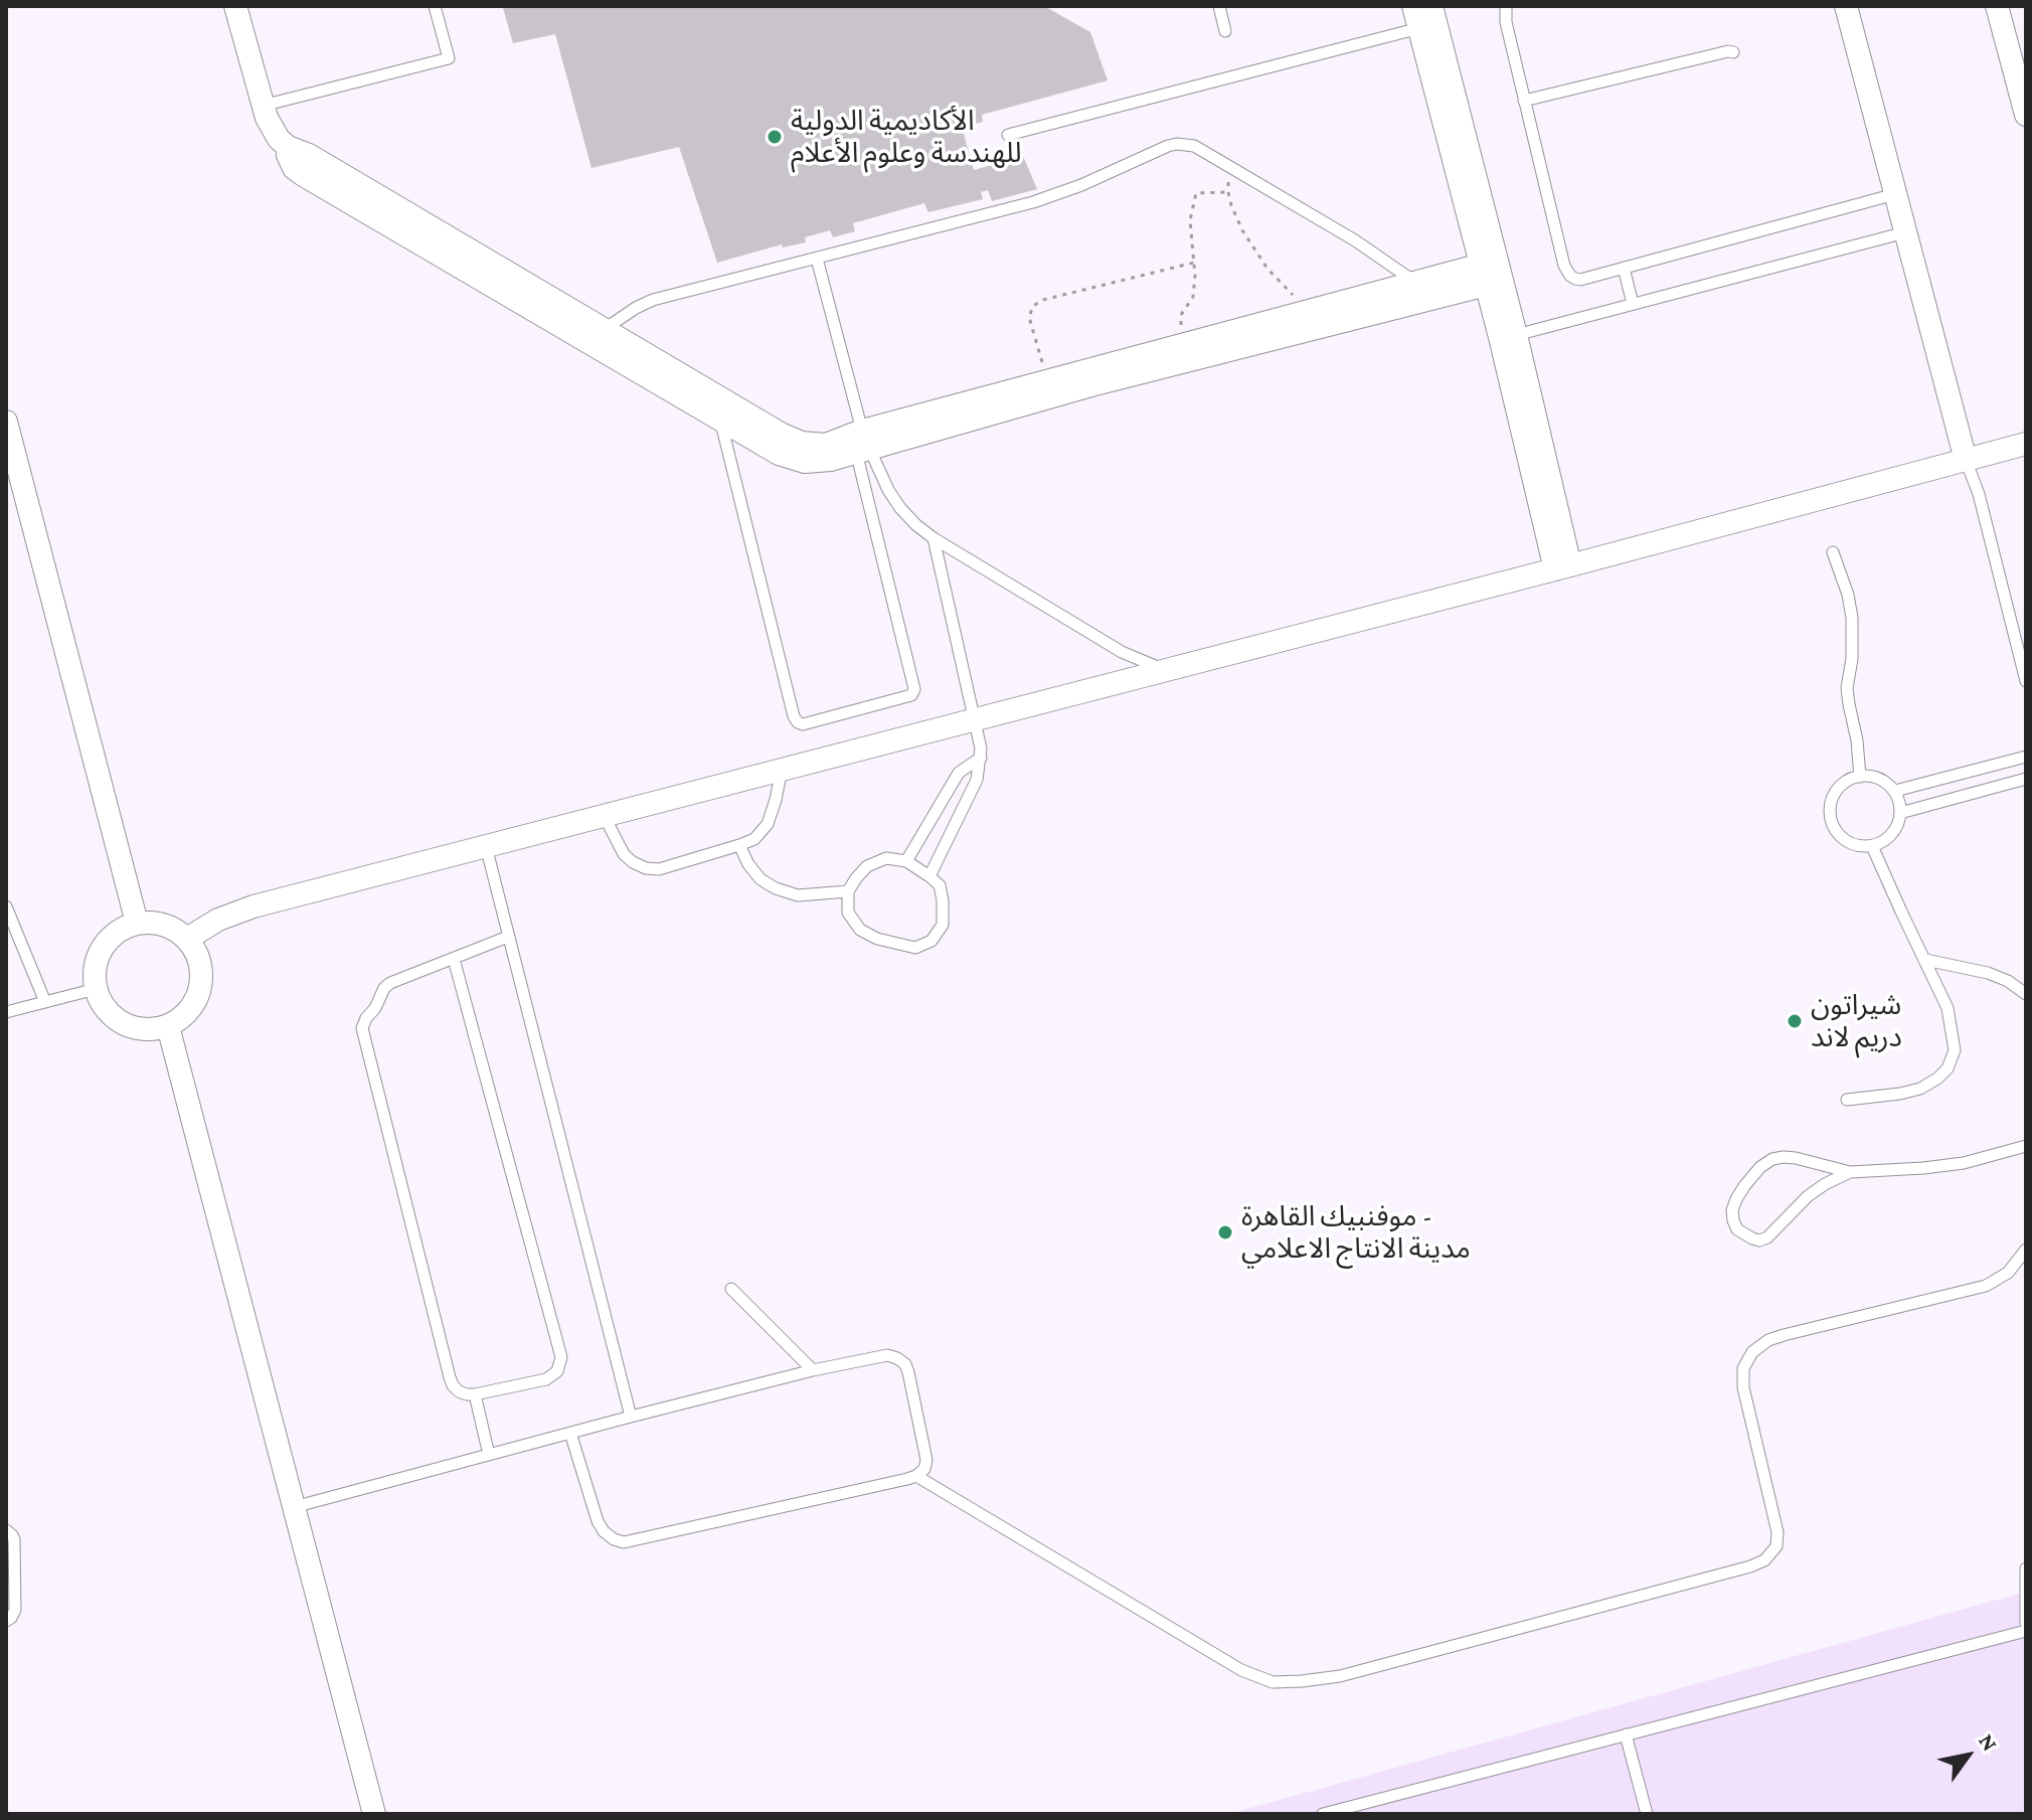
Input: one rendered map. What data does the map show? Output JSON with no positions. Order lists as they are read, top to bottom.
{
  "places": ["الأكاديمية الدولية للهندسة وعلوم الأعلام", "شيراتون دريم لاند", "موفنبيك القاهرة - مدينة الانتاج الاعلامي"],
  "north": "top right"
}
